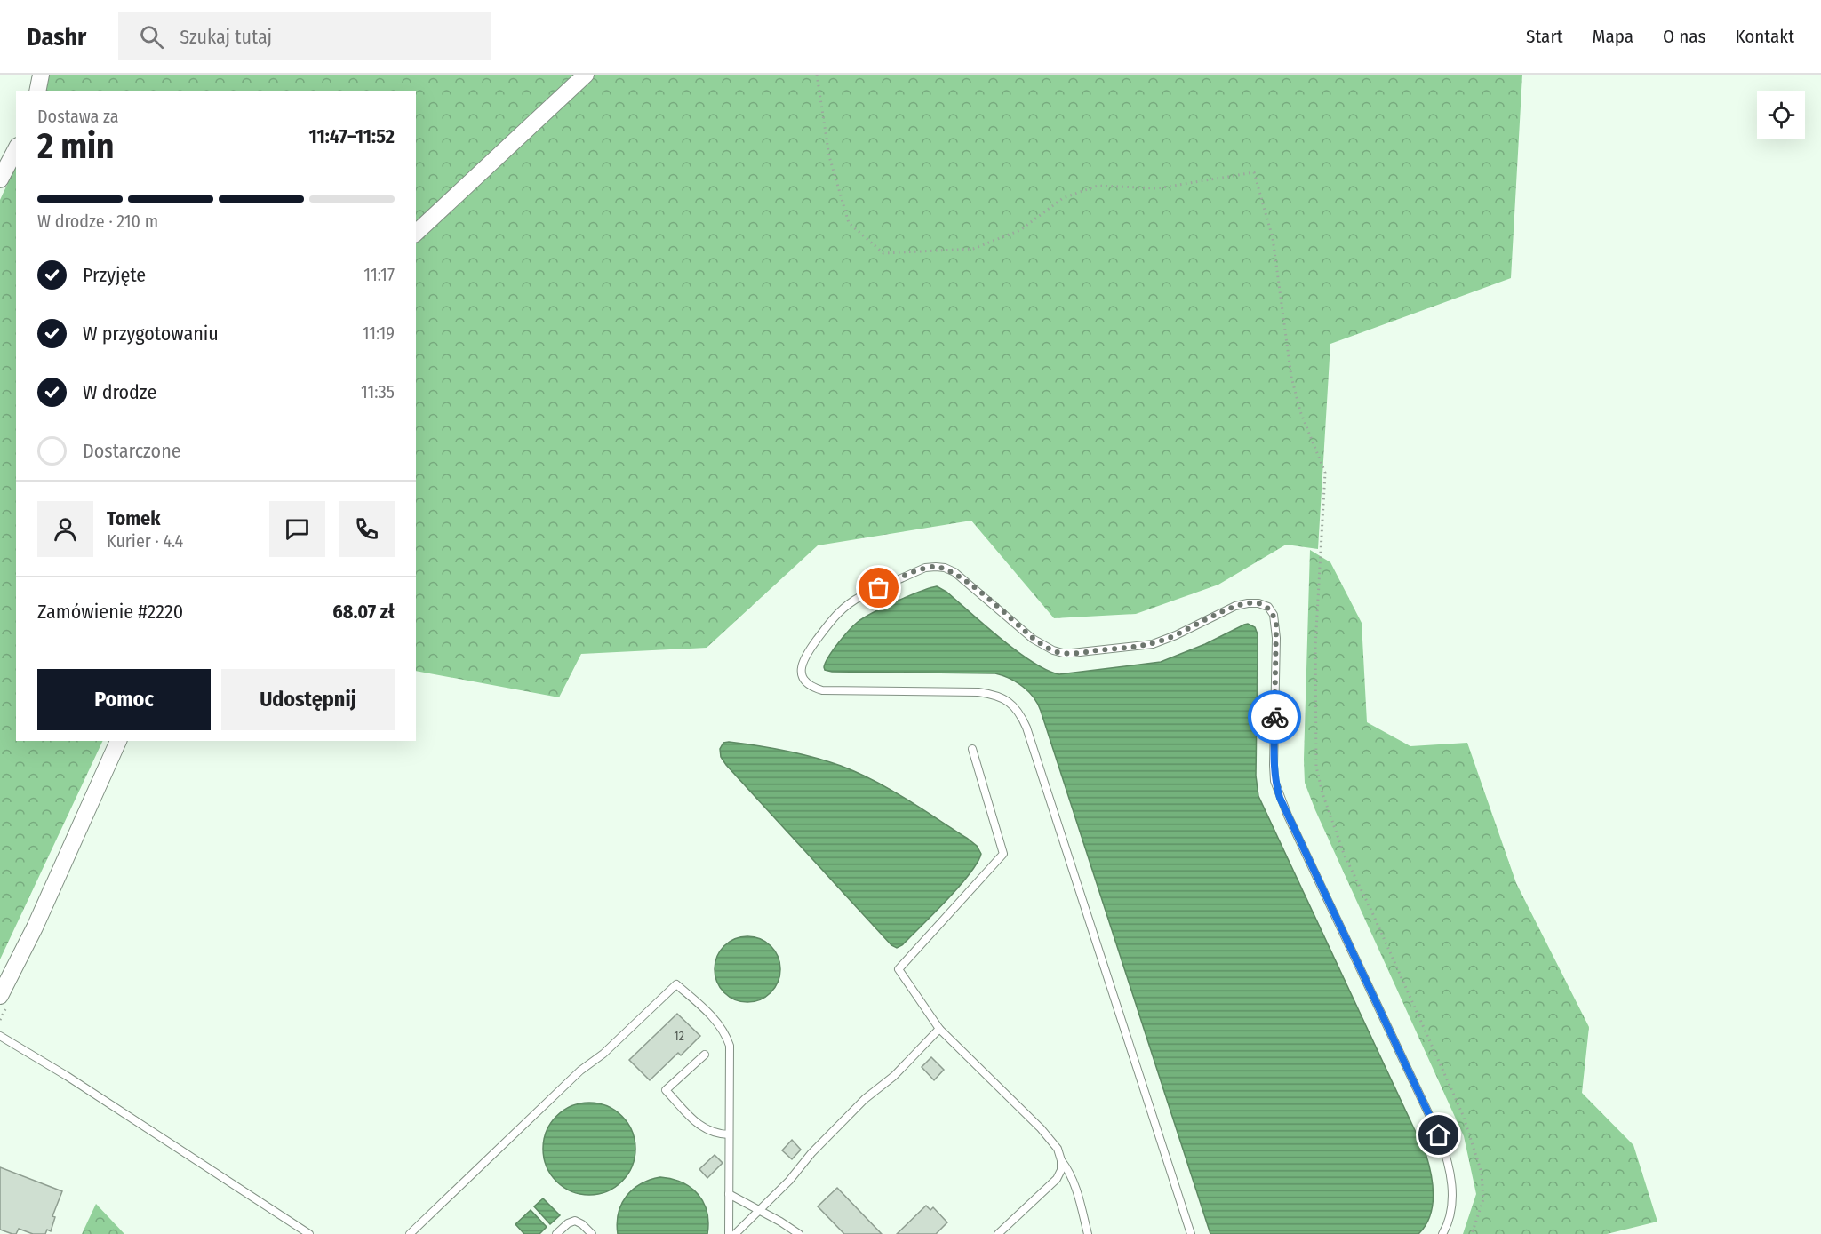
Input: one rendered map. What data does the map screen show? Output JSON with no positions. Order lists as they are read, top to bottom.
{
  "house_numbers": ["12"],
  "page": {
    "header": "Dashr",
    "search": "Szukaj tutaj",
    "nav": [
      "Start",
      "Mapa",
      "O nas",
      "Kontakt"
    ],
    "heading": ["2 min", "Dostawa za", "11:47–11:52"],
    "panel": [
      "Tomek",
      "Kurier · 4.4",
      "Zamówienie #2220",
      "68.07 zł"
    ],
    "bar": "W drodze · 210 m",
    "list": [
      ["Przyjęte", "11:17"],
      ["W przygotowaniu", "11:19"],
      ["W drodze", "11:35"],
      "Dostarczone"
    ],
    "buttons": ["Pomoc", "Udostępnij"]
  }
}
